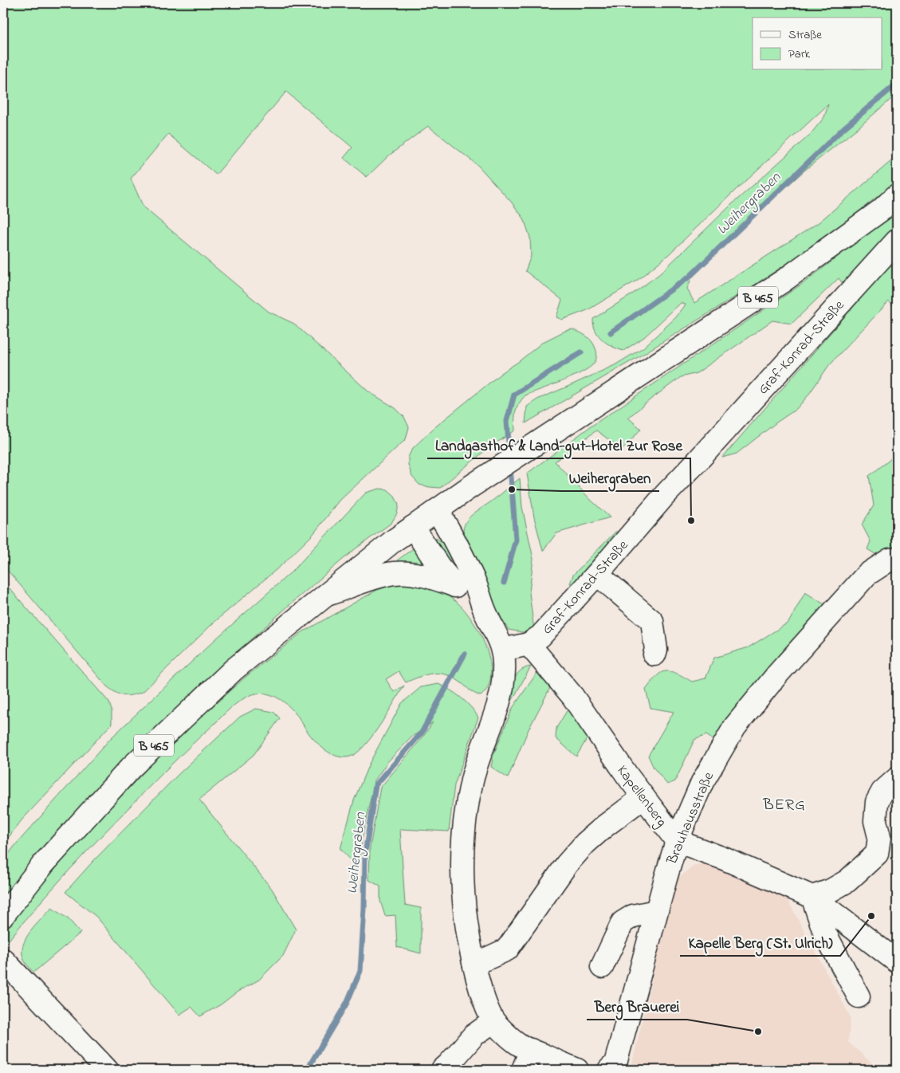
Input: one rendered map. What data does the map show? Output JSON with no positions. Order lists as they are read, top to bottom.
{
  "streets": {
    "street": [
      "B 465",
      "Graf-Konrad-Straße",
      "Kapellenberg",
      "Brauhausstraße"
    ]
  },
  "crossings": [
    ["Graf-Konrad-Straße", "Kapellenberg"],
    ["Kapellenberg", "Brauhausstraße"]
  ],
  "districts": ["BERG"],
  "water": ["Weihergraben"],
  "places": [
    "Weihergraben",
    "Landgasthof & Land-gut-Hotel Zur Rose",
    "Kapelle Berg (St. Ulrich)",
    "Berg Brauerei"
  ],
  "legend": ["Straße", "Park"]
}
